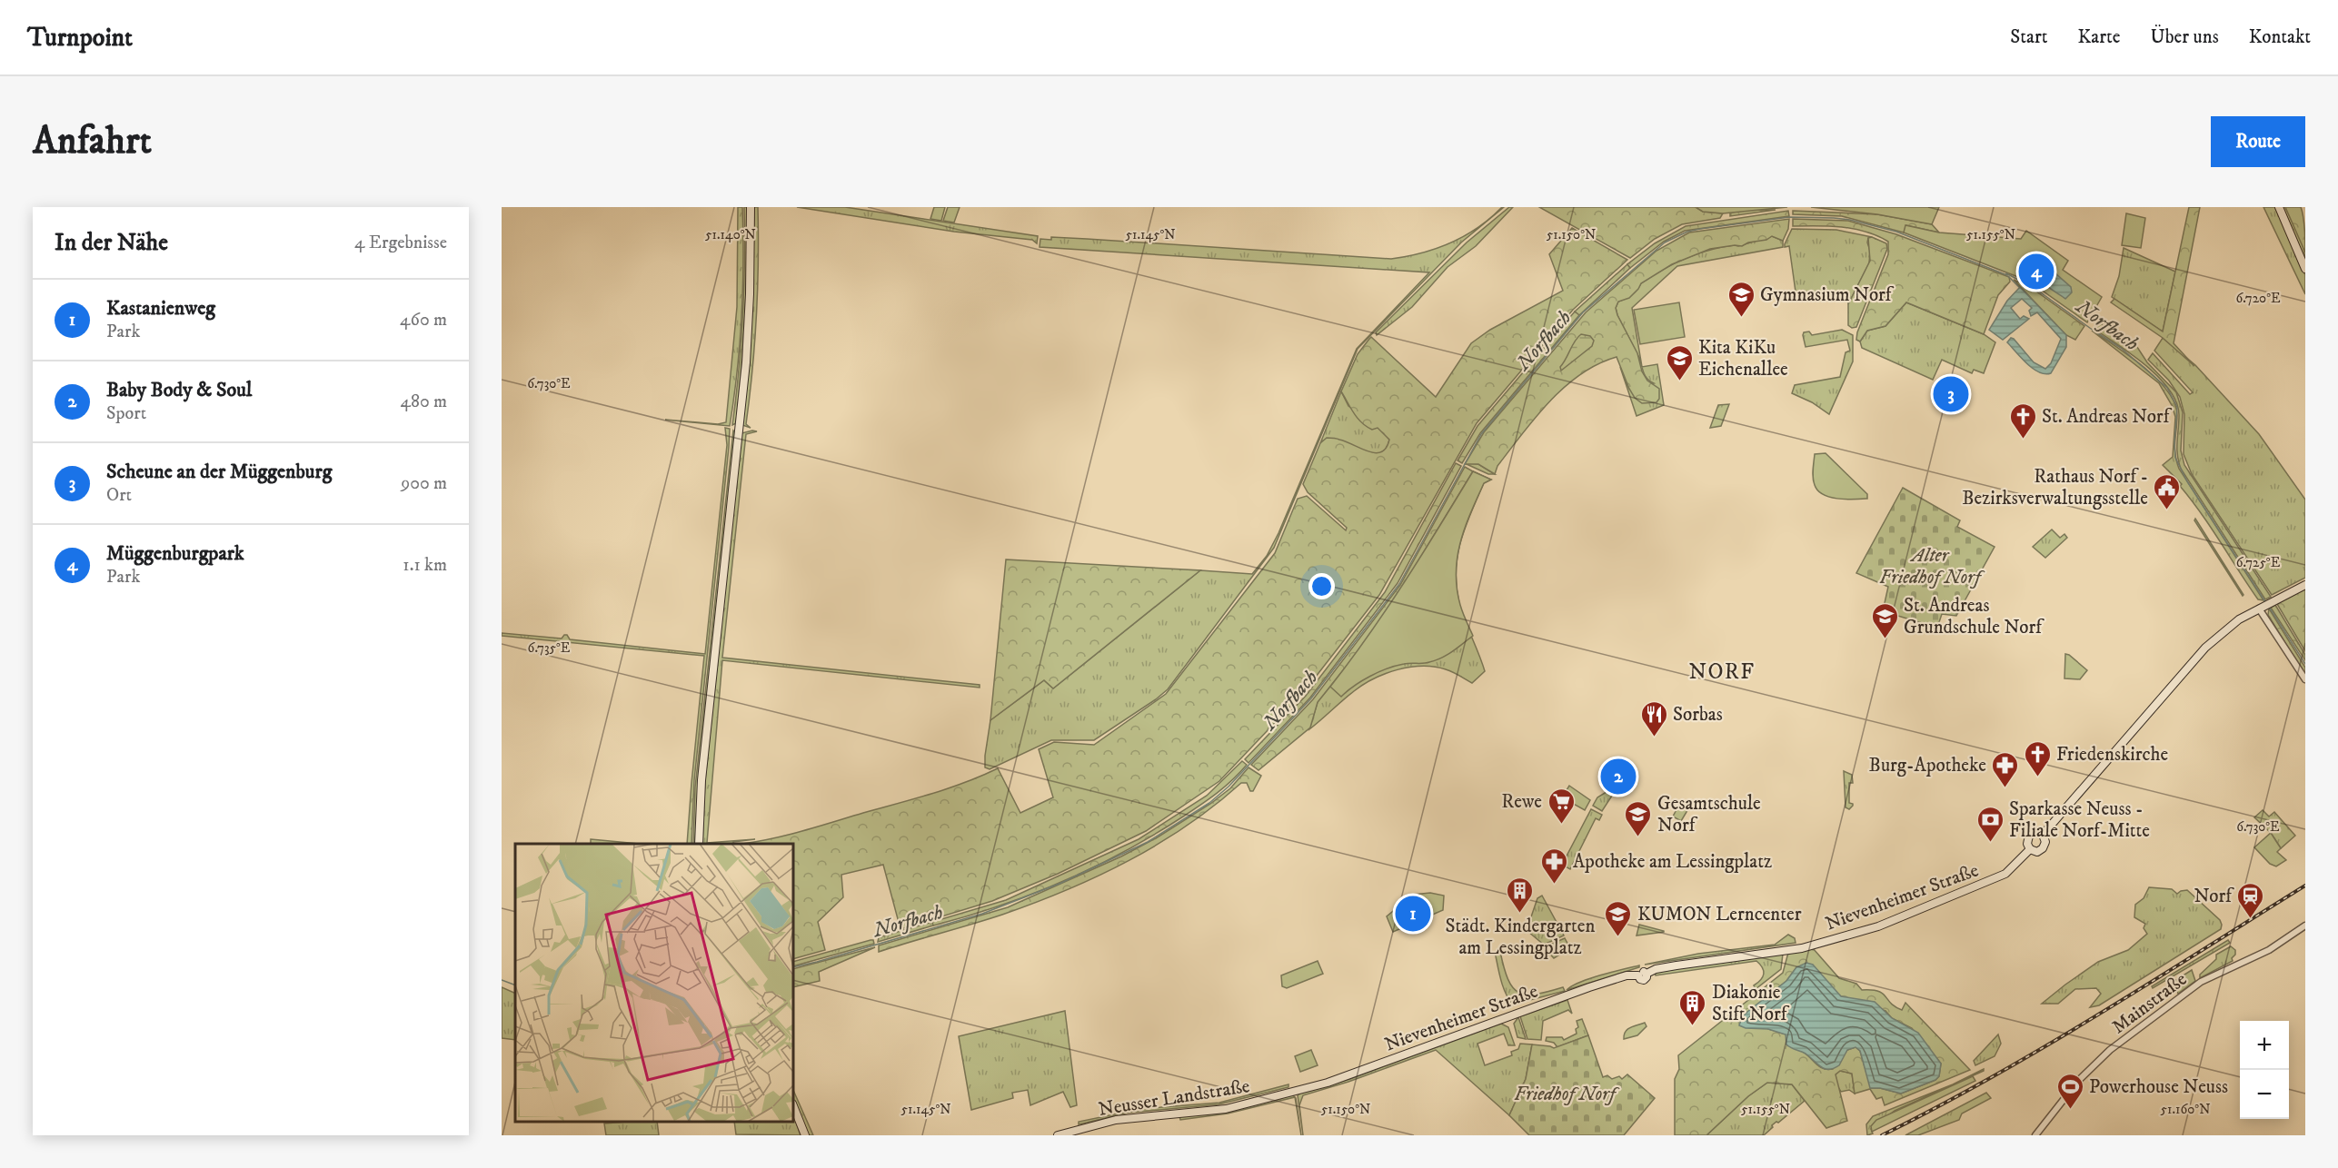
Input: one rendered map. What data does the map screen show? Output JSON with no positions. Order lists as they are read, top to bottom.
{
  "streets": {
    "main road": ["Nievenheimer Straße", "Neusser Landstraße"],
    "street": ["Mainstraße"]
  },
  "crossings": [
    ["Nievenheimer Straße", "Neusser Landstraße"]
  ],
  "districts": ["NORF"],
  "water": ["Norfbach"],
  "parks": ["Alter Friedhof Norf", "Friedhof Norf"],
  "places": {
    "school or university": [
      "Gymnasium Norf",
      "Kita KiKu Eichenallee",
      "St. Andreas Grundschule Norf",
      "Gesamtschule Norf",
      "KUMON Lerncenter"
    ],
    "church": ["St. Andreas Norf", "Friedenskirche"],
    "public building": ["Rathaus Norf - Bezirksverwaltungsstelle"],
    "restaurant": ["Sorbas"],
    "pharmacy": ["Burg-Apotheke", "Apotheke am Lessingplatz"],
    "supermarket": ["Rewe"],
    "bank": ["Sparkasse Neuss - Filiale Norf-Mitte"],
    "building": ["Städt. Kindergarten am Lessingplatz", "Diakonie Stift Norf"],
    "station": ["Norf"],
    "sports": ["Powerhouse Neuss"]
  },
  "page": {
    "header": "Turnpoint",
    "nav": [
      "Start",
      "Karte",
      "Über uns",
      "Kontakt"
    ],
    "buttons": "Route",
    "title": "Anfahrt",
    "heading": ["In der Nähe", "4 Ergebnisse"],
    "pins": [
      "4",
      "3",
      "2",
      "1"
    ],
    "list": [
      {
        "mark": "1",
        "name": "Kastanienweg",
        "note": "Park",
        "value": "460 m"
      },
      {
        "mark": "2",
        "name": "Baby Body & Soul",
        "note": "Sport",
        "value": "480 m"
      },
      {
        "mark": "3",
        "name": "Scheune an der Müggenburg",
        "note": "Ort",
        "value": "900 m"
      },
      {
        "mark": "4",
        "name": "Müggenburgpark",
        "note": "Park",
        "value": "1.1 km"
      }
    ],
    "map_buttons": ["+", "−"]
  },
  "coordinates": [
    "51.140°N",
    "51.145°N",
    "51.150°N",
    "51.155°N",
    "6.720°E",
    "6.730°E",
    "6.725°E",
    "6.735°E",
    "51.160°N"
  ]
}
